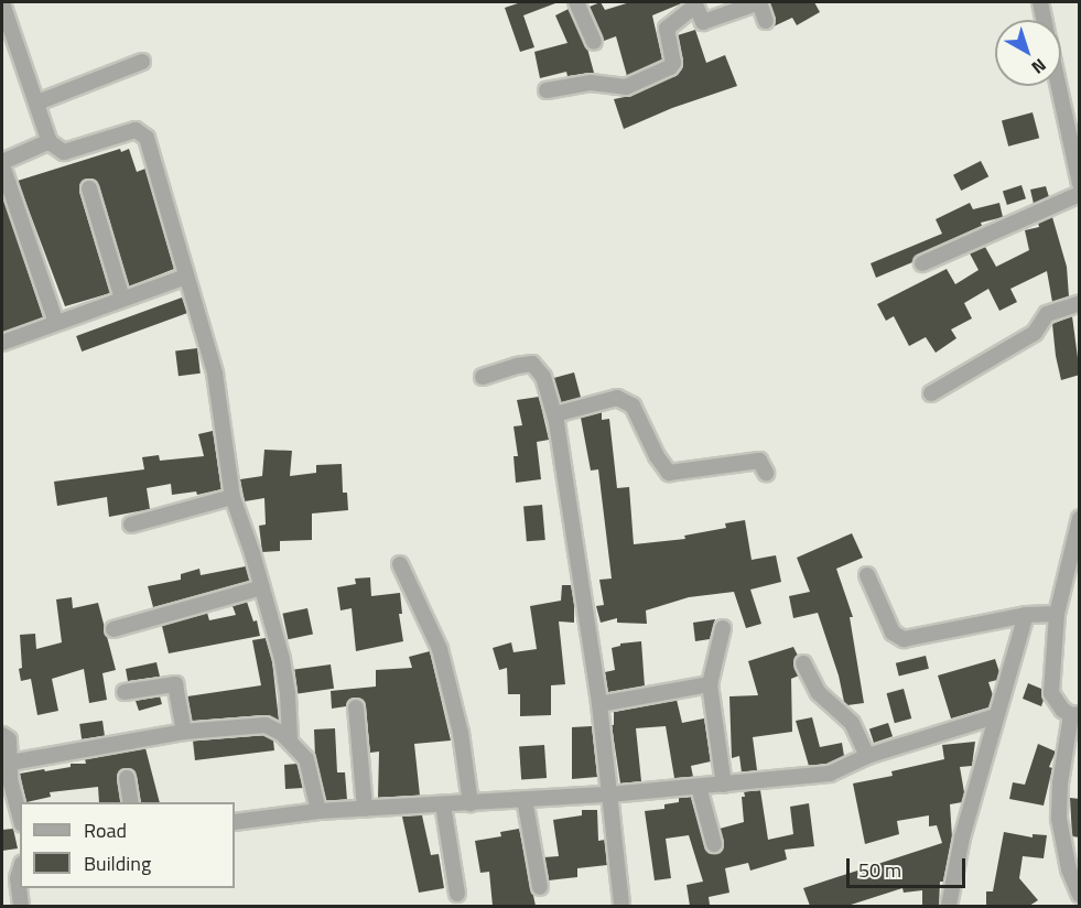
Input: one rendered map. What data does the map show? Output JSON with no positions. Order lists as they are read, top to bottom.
{
  "legend": ["Road", "Building"],
  "scale_bar": "50 m",
  "north": "bottom right"
}
